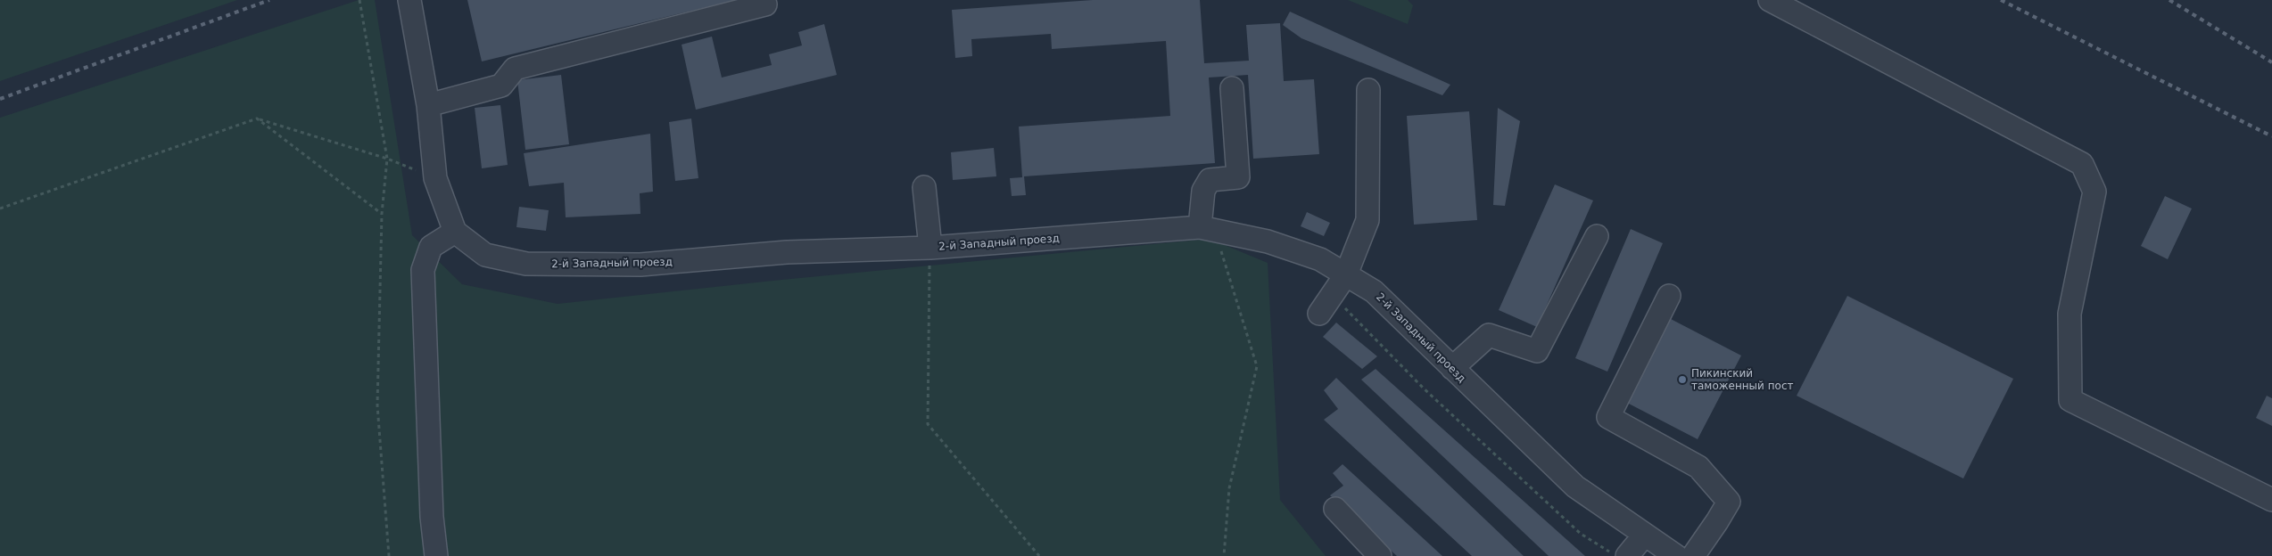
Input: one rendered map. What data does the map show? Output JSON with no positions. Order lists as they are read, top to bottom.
{
  "streets": {
    "street": ["2-й Западный проезд"]
  },
  "places": ["Пикинский таможенный пост"]
}
